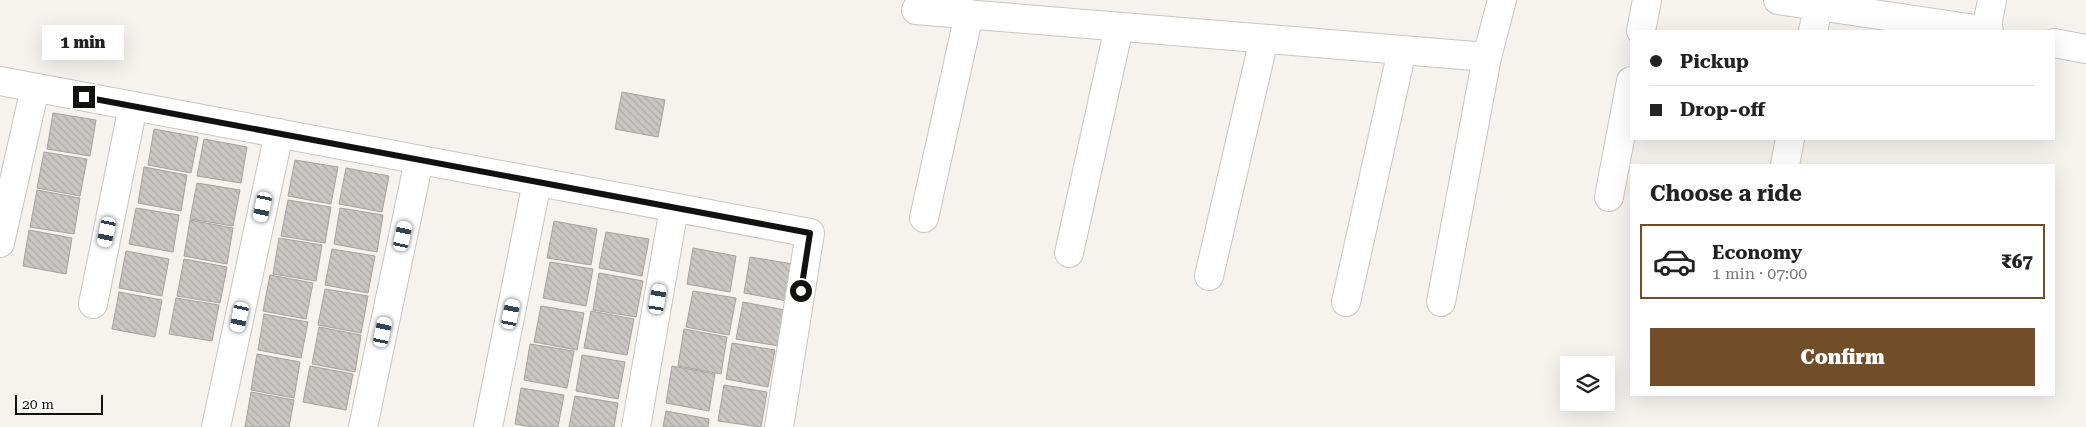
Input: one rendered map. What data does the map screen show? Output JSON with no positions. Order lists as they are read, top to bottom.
{
  "scale_bar": "20 m",
  "page": {
    "bubble": "1 min",
    "banner": ["Pickup", "Drop-off"],
    "heading": "Choose a ride",
    "list": [
      {
        "name": "Economy",
        "note": "1 min · 07:00",
        "value": "₹67"
      }
    ],
    "buttons": "Confirm",
    "scale": "20 m"
  }
}
